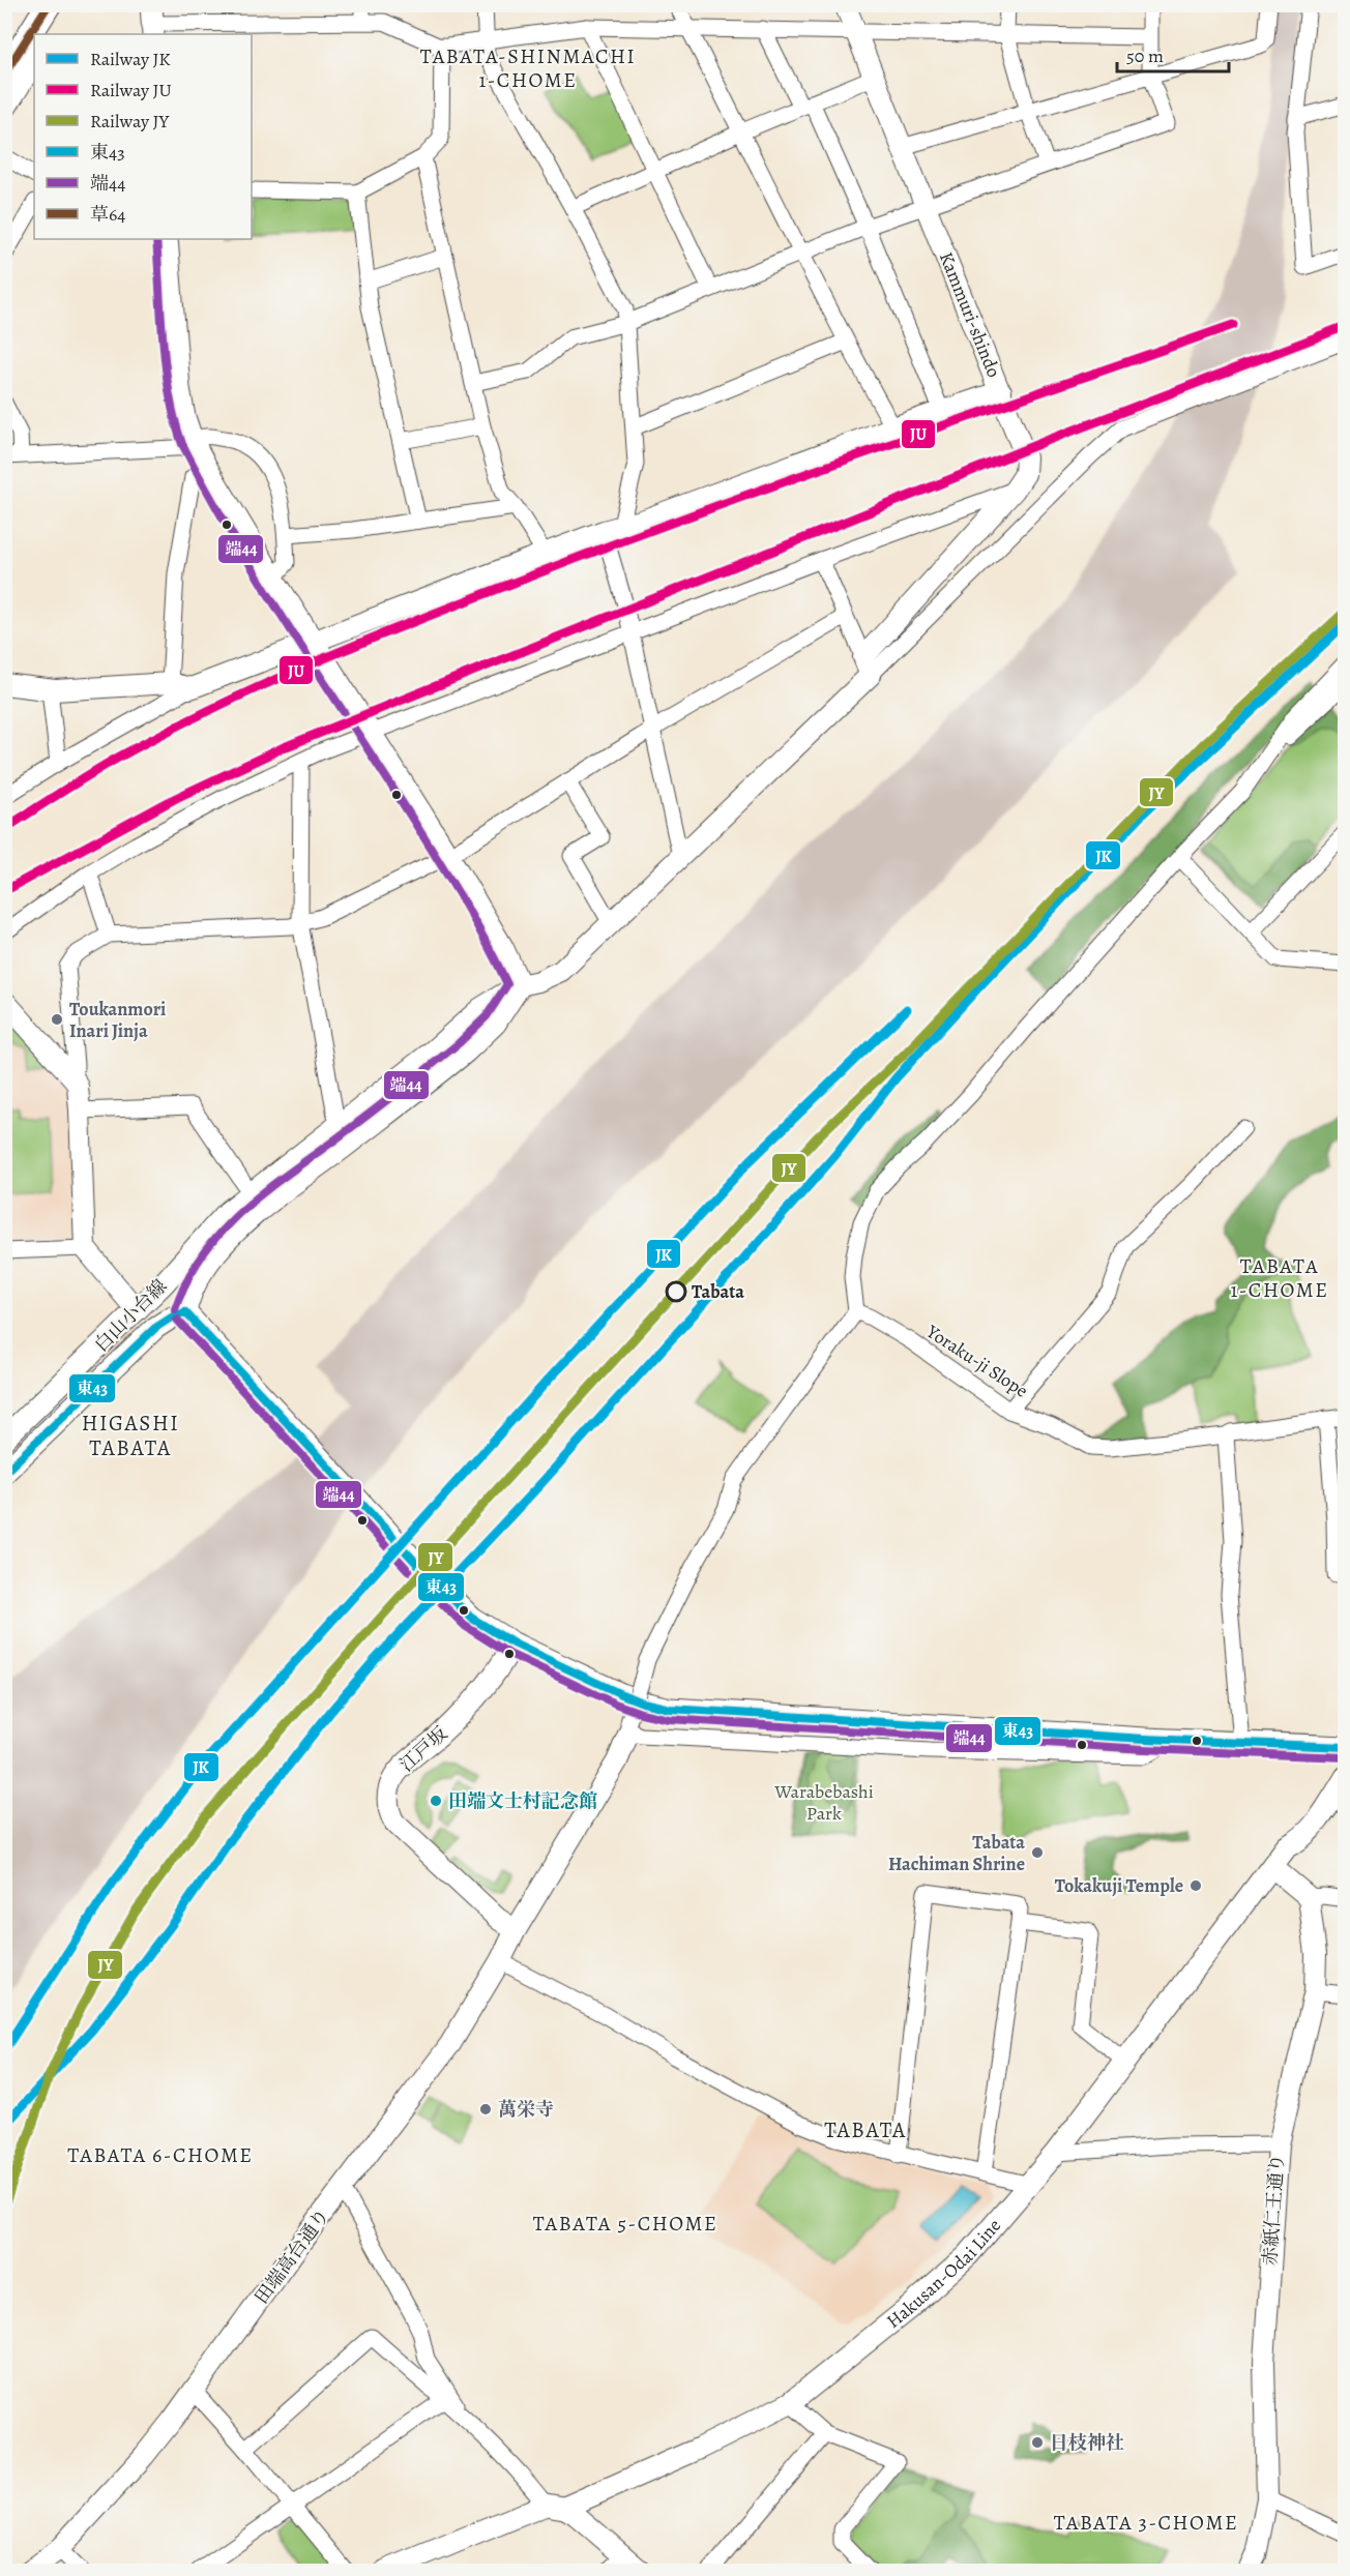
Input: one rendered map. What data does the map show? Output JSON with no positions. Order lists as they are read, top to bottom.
{
  "streets": {
    "main road": ["白山小台線", "Hakusan-Odai Line"],
    "street": [
      "Kammuri-shindo",
      "Yoraku-ji Slope",
      "江戸坂",
      "赤紙仁王通り",
      "田端高台通り"
    ]
  },
  "crossings": [
    ["Kammuri-shindo", "白山小台線"],
    ["江戸坂", "田端高台通り"]
  ],
  "districts": [
    "TABATA-SHINMACHI 1-CHOME",
    "TABATA 1-CHOME",
    "HIGASHI TABATA",
    "TABATA",
    "TABATA 6-CHOME",
    "TABATA 5-CHOME",
    "TABATA 3-CHOME"
  ],
  "parks": ["Warabebashi Park"],
  "places": [
    "Toukanmori Inari Jinja",
    "Tabata",
    "田端文士村記念館",
    "Tabata Hachiman Shrine",
    "Tokakuji Temple",
    "萬栄寺",
    "日枝神社"
  ],
  "lines": [
    "transit line 草64",
    "transit line 端44",
    "rail line JU",
    "rail line JY",
    "rail line JK",
    "transit line 東43"
  ],
  "legend": [
    "Railway JK",
    "Railway JU",
    "Railway JY",
    "東43",
    "端44",
    "草64"
  ],
  "scale_bar": "50 m"
}
